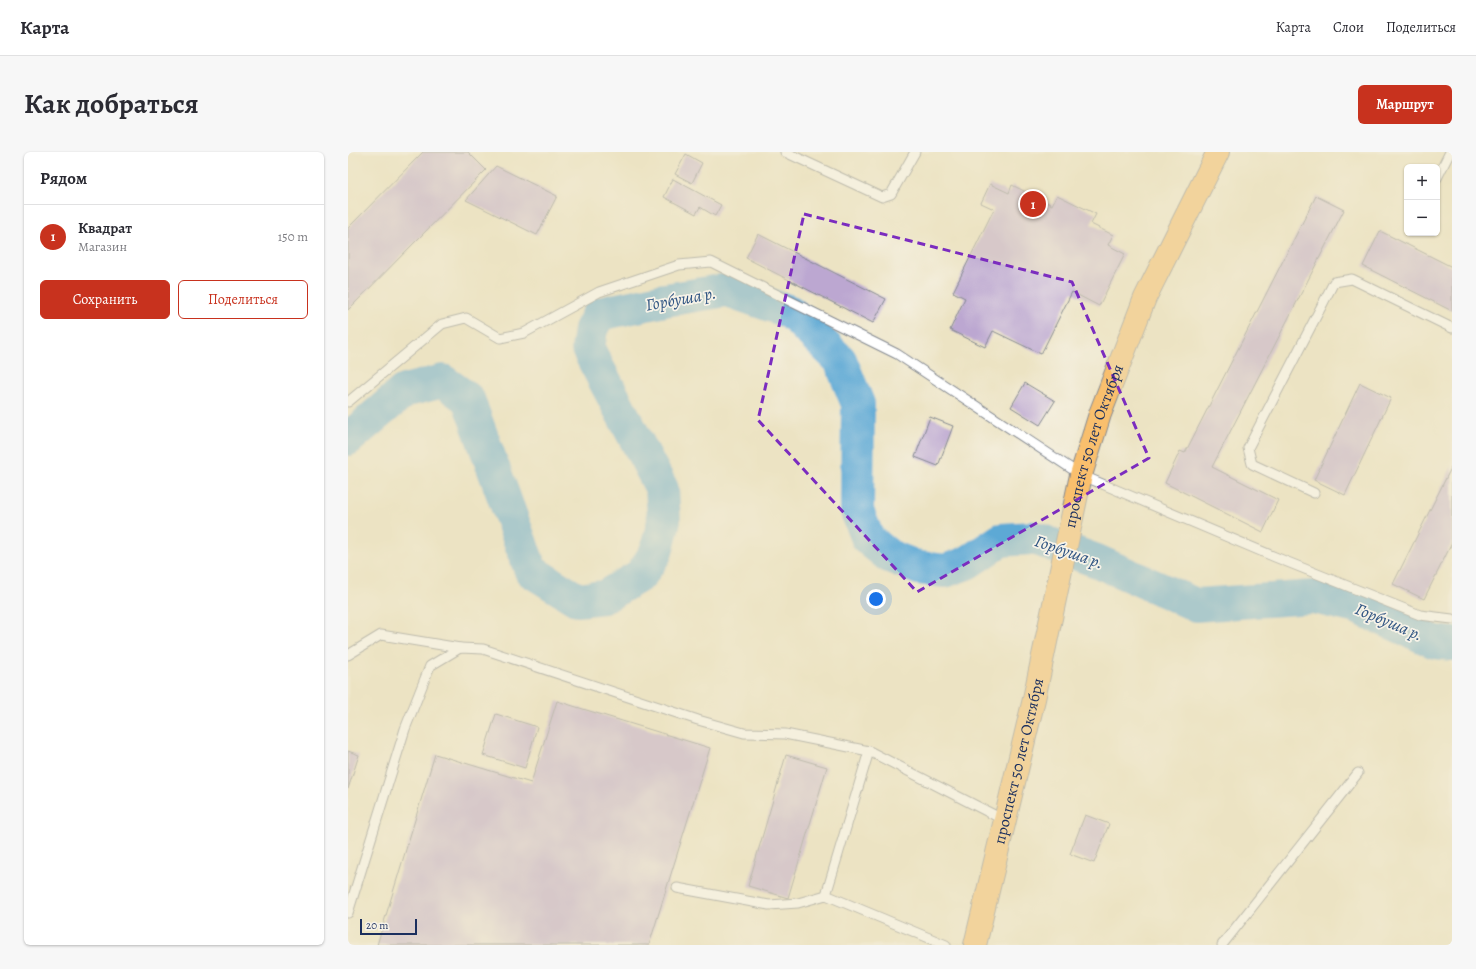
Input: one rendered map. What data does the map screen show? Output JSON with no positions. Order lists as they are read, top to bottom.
{
  "streets": {
    "main road": ["проспект 50 лет Октября"]
  },
  "water": ["Горбуша р."],
  "scale_bar": "20 m",
  "page": {
    "header": "Карта",
    "nav": ["Карта", "Слои", "Поделиться"],
    "title": "Как добраться",
    "buttons": [
      "Маршрут",
      ["Сохранить", "Поделиться"]
    ],
    "heading": "Рядом",
    "map_buttons": ["+", "−"],
    "pins": "1",
    "list": [
      {
        "mark": "1",
        "name": "Квадрат",
        "note": "Магазин",
        "value": "150 m"
      }
    ],
    "scale": "20 m"
  }
}
